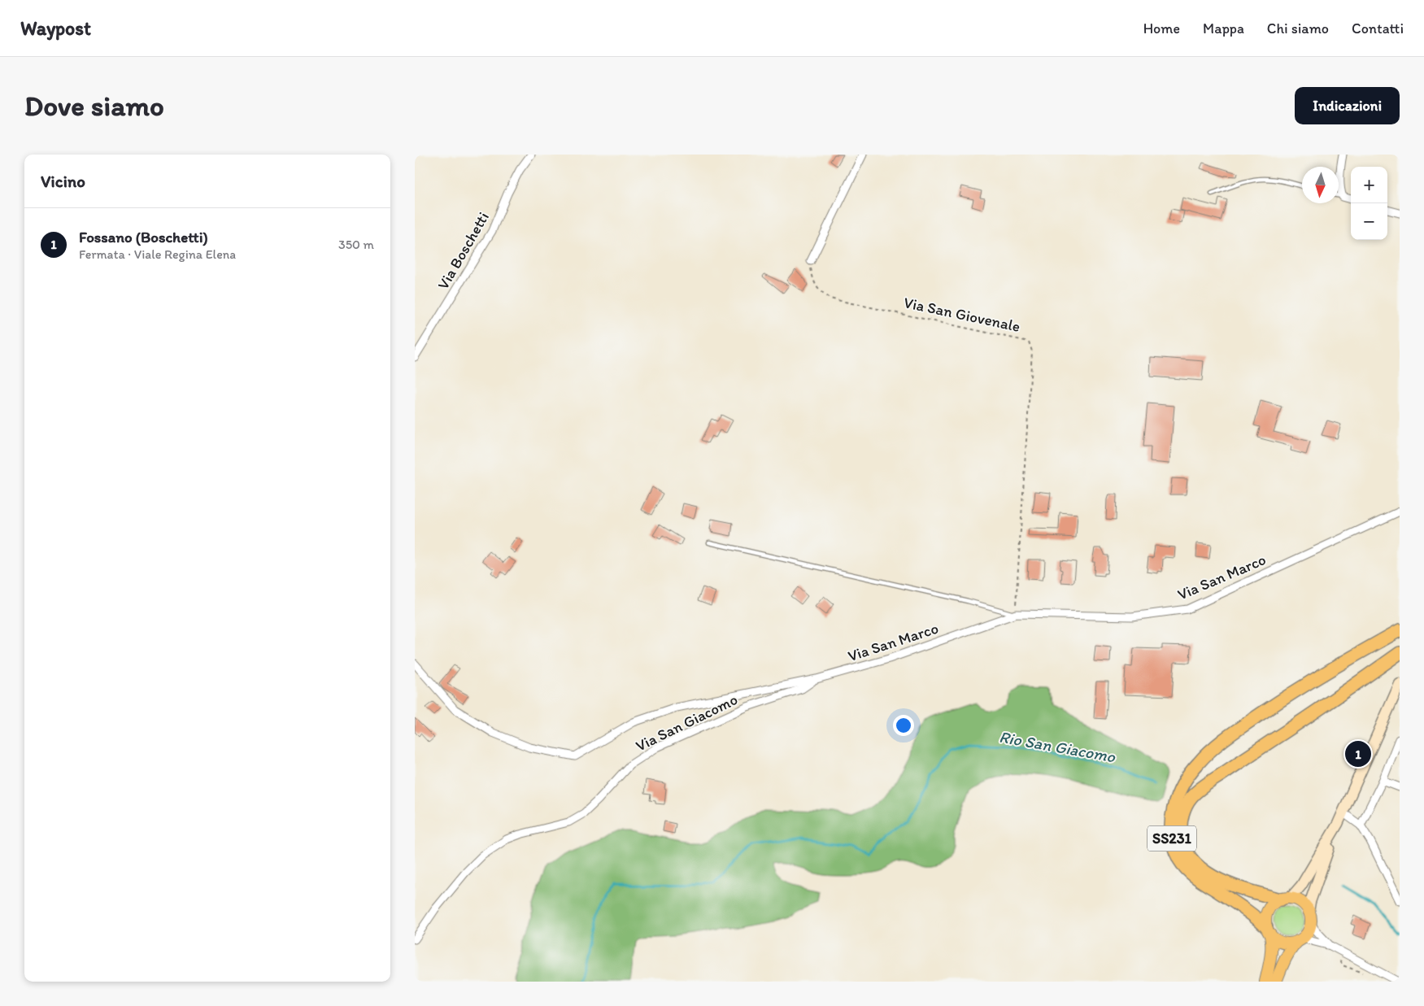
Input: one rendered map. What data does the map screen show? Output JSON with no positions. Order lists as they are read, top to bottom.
{
  "streets": {
    "highway": ["SS231"],
    "street": ["Via Boschetti", "Via San Marco", "Via San Giacomo"],
    "path": ["Via San Giovenale"]
  },
  "crossings": [
    ["Via San Giovenale", "Via San Marco"],
    ["Via San Marco", "Via San Giacomo"]
  ],
  "water": ["Rio San Giacomo"],
  "north": "bottom",
  "page": {
    "header": "Waypost",
    "nav": [
      "Home",
      "Mappa",
      "Chi siamo",
      "Contatti"
    ],
    "buttons": "Indicazioni",
    "title": "Dove siamo",
    "heading": "Vicino",
    "map_buttons": ["+", "−"],
    "list": [
      {
        "mark": "1",
        "name": "Fossano (Boschetti)",
        "note": "Fermata · Viale Regina Elena",
        "value": "350 m"
      }
    ],
    "pins": "1"
  }
}
